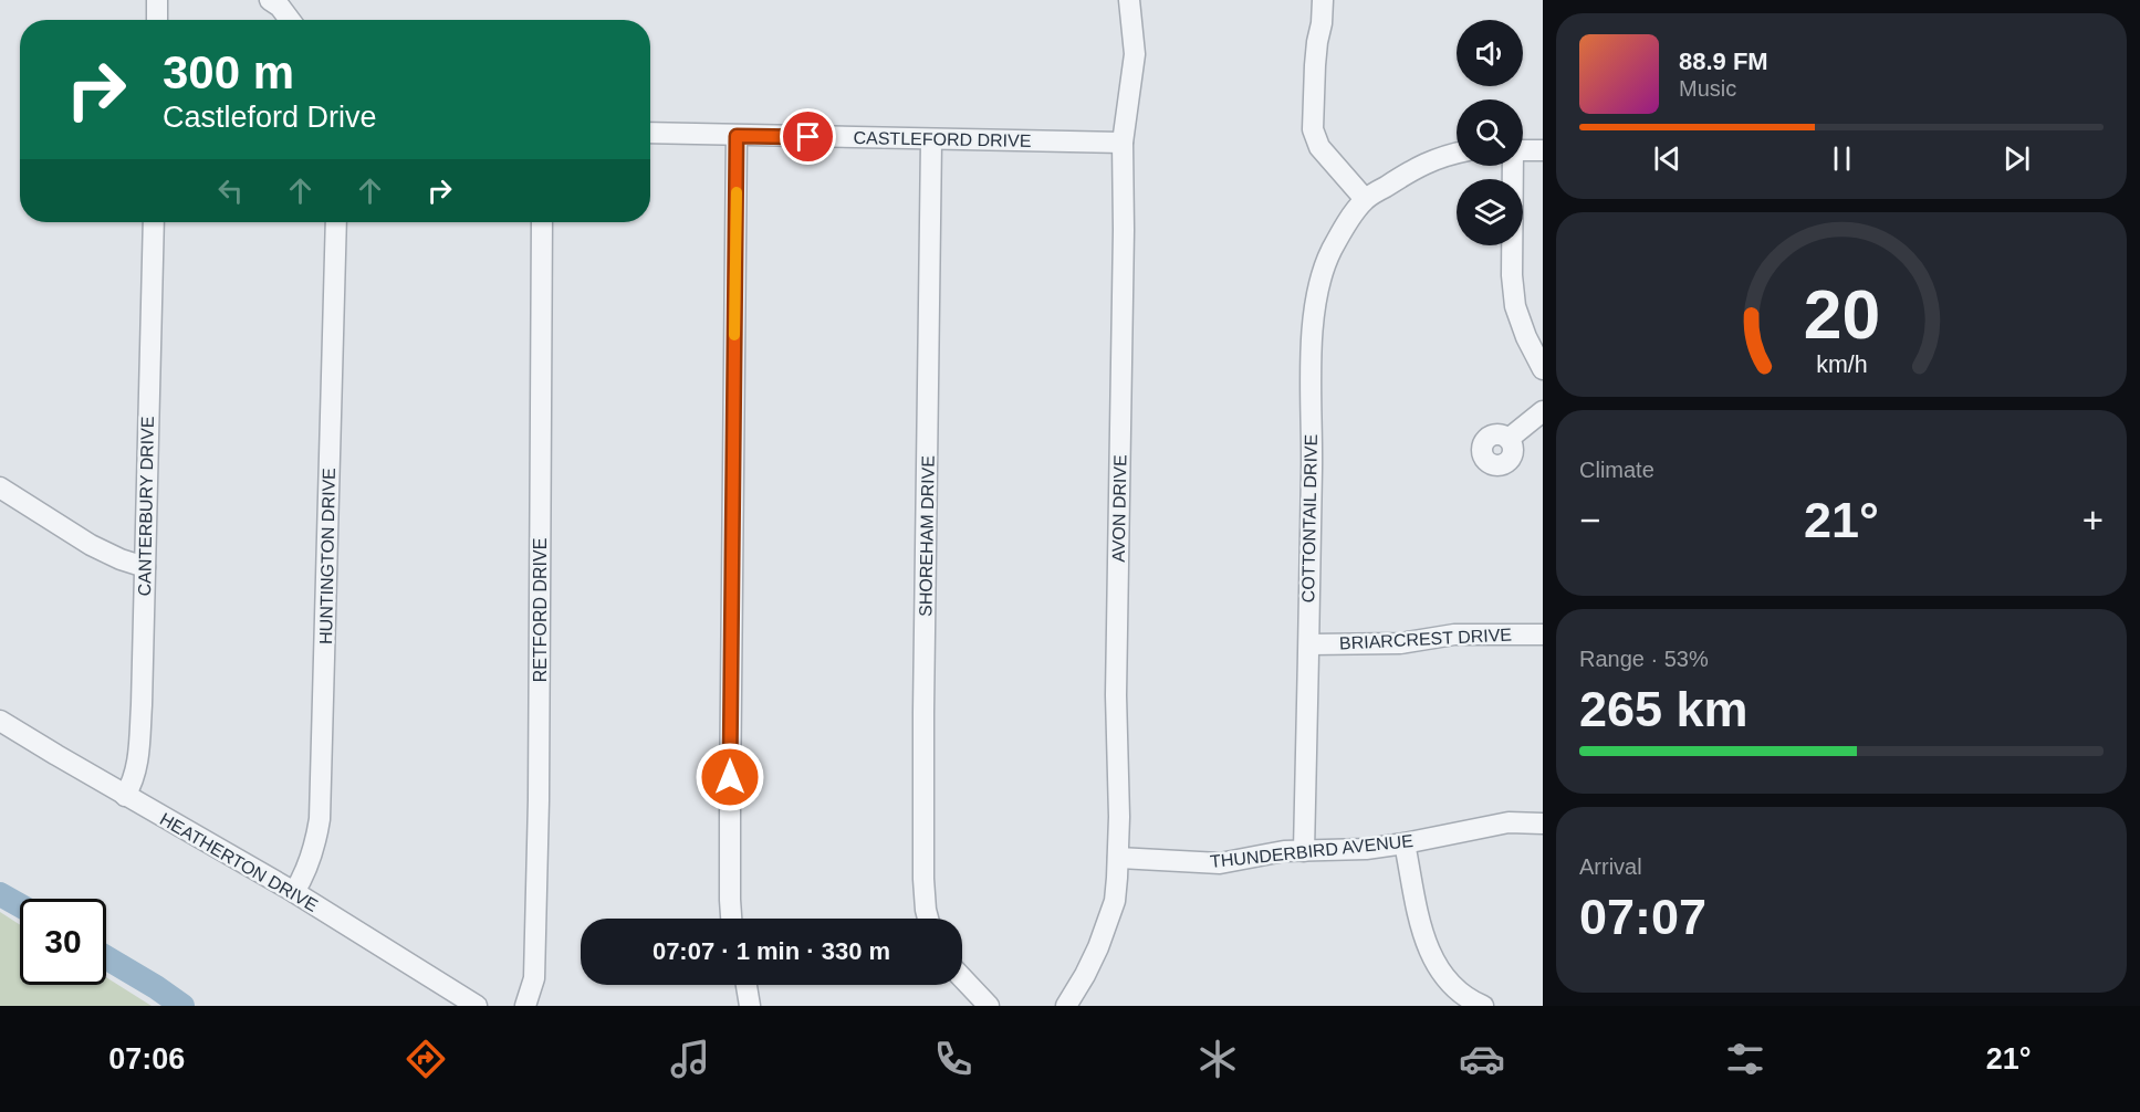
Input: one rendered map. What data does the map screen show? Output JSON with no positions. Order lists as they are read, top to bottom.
{
  "streets": {
    "street": [
      "CASTLEFORD DRIVE",
      "CANTERBURY DRIVE",
      "AVON DRIVE",
      "COTTONTAIL DRIVE",
      "SHOREHAM DRIVE",
      "HUNTINGTON DRIVE",
      "RETFORD DRIVE",
      "BRIARCREST DRIVE",
      "THUNDERBIRD AVENUE",
      "HEATHERTON DRIVE"
    ]
  },
  "crossings": [
    ["CASTLEFORD DRIVE", "AVON DRIVE"],
    ["CASTLEFORD DRIVE", "SHOREHAM DRIVE"],
    ["CANTERBURY DRIVE", "HEATHERTON DRIVE"],
    ["AVON DRIVE", "THUNDERBIRD AVENUE"],
    ["COTTONTAIL DRIVE", "BRIARCREST DRIVE"],
    ["COTTONTAIL DRIVE", "THUNDERBIRD AVENUE"],
    ["HUNTINGTON DRIVE", "HEATHERTON DRIVE"]
  ],
  "page": {
    "turn": ["300 m", "Castleford Drive"],
    "song": ["88.9 FM", "Music"],
    "tile": [
      "Climate",
      ["Range · 53%", "265 km"],
      ["Arrival", "07:07"]
    ],
    "heat": ["−", "21°", "+"],
    "limit": "30",
    "trip": "07:07 · 1 min · 330 m",
    "tabs": ["07:06", "21°"],
    "gauge": ["20", "km/h"]
  }
}
